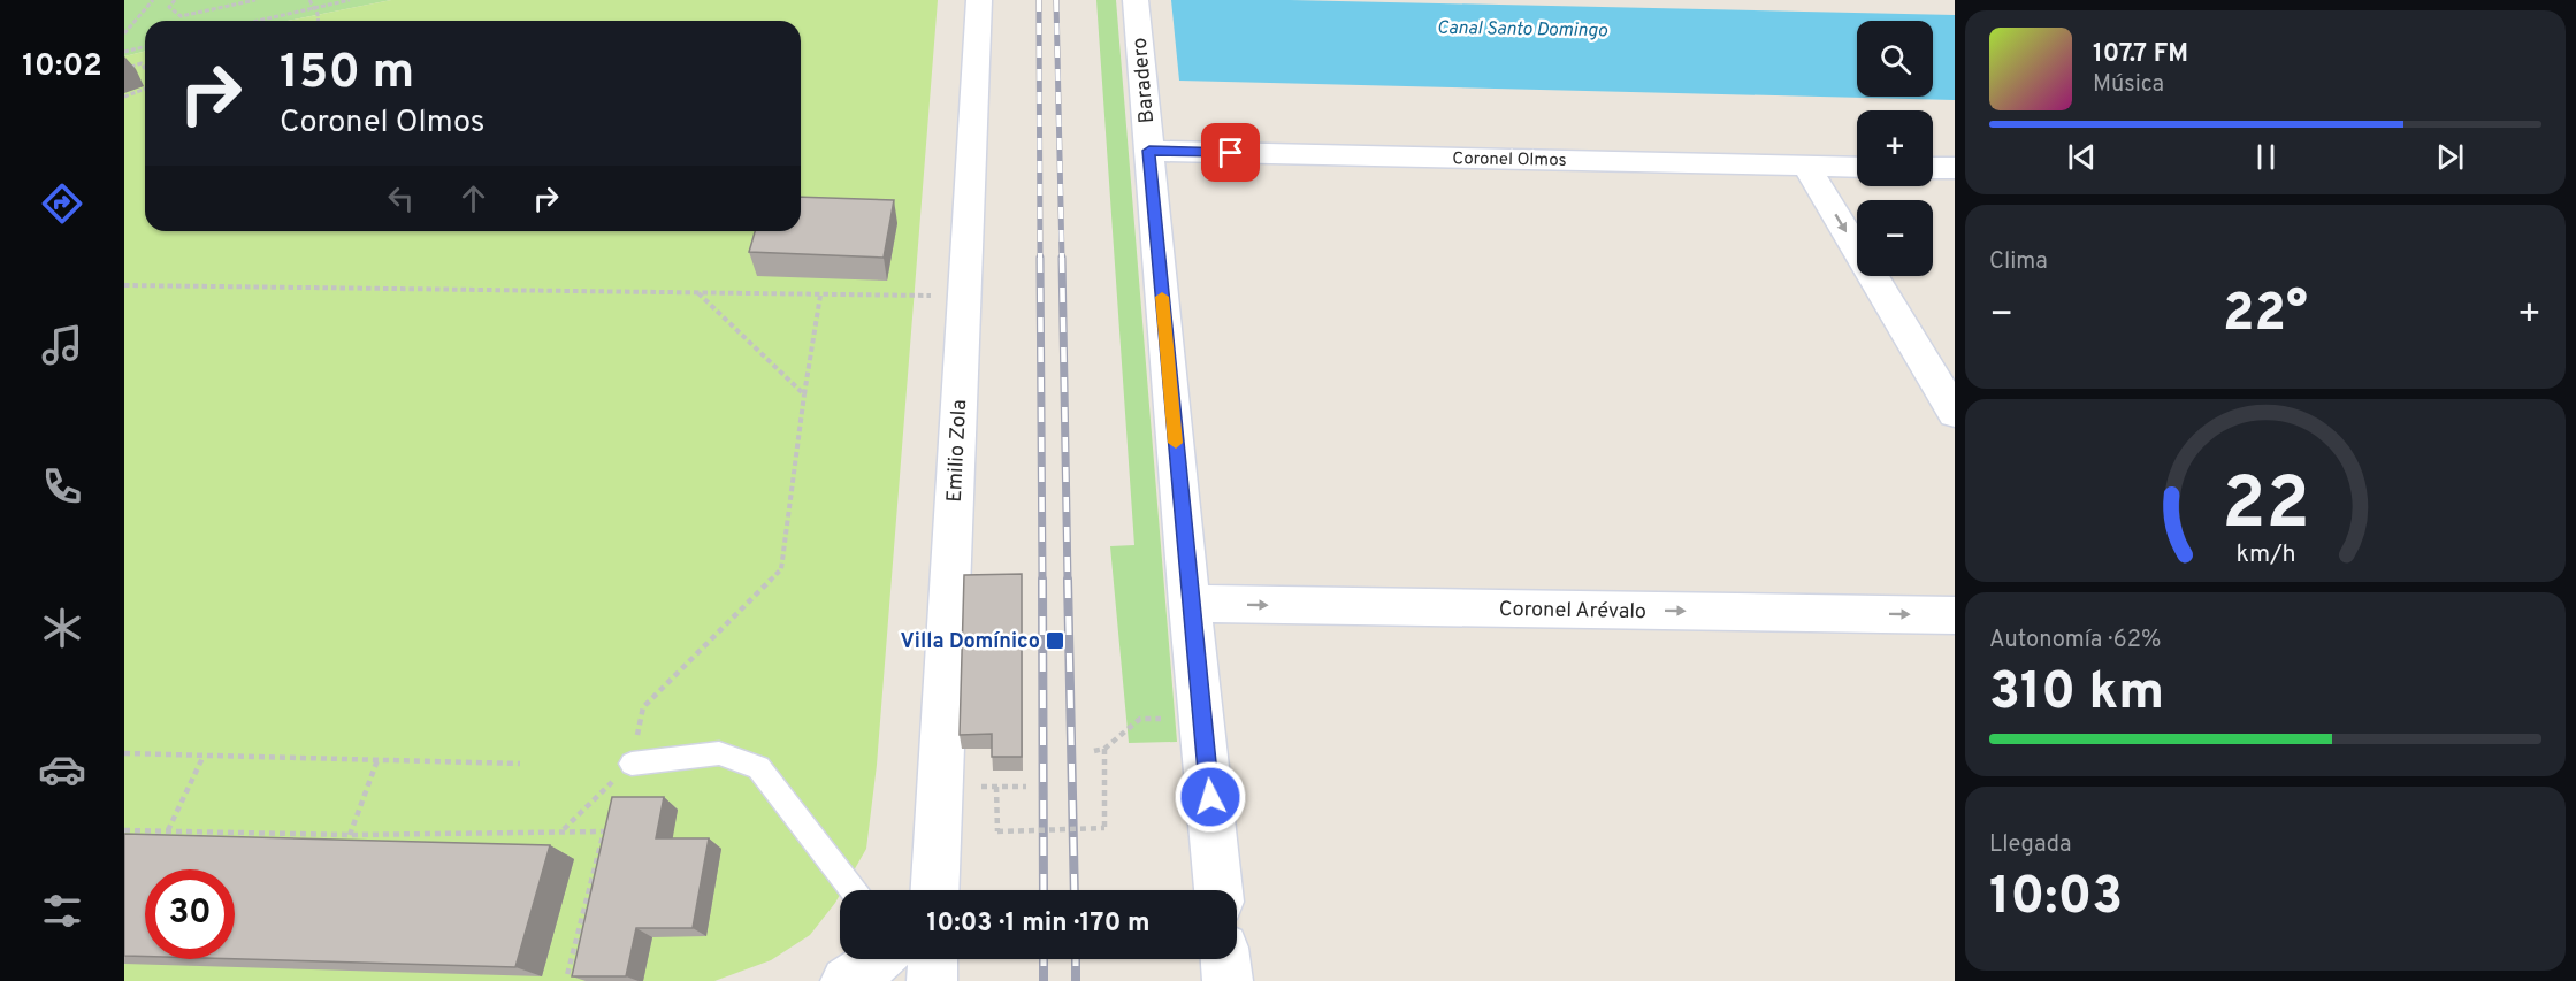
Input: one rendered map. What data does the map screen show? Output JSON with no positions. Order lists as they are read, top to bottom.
{
  "streets": {
    "street": [
      "Baradero",
      "Coronel Olmos",
      "Emilio Zola",
      "Coronel Arévalo"
    ]
  },
  "crossings": [
    ["Baradero", "Coronel Olmos"],
    ["Baradero", "Coronel Arévalo"]
  ],
  "one_way": ["Coronel Arévalo"],
  "water": ["Canal Santo Domingo"],
  "places": {
    "transit": ["Villa Domínico"]
  },
  "page": {
    "tabs": "10:02",
    "map_buttons": ["+", "−"],
    "turn": ["150 m", "Coronel Olmos"],
    "song": ["107.7 FM", "Música"],
    "tile": [
      "Clima",
      ["Autonomía · 62%", "310 km"],
      ["Llegada", "10:03"]
    ],
    "heat": ["−", "22°", "+"],
    "limit": "30",
    "trip": "10:03 · 1 min · 170 m",
    "gauge": ["22", "km/h"]
  }
}
